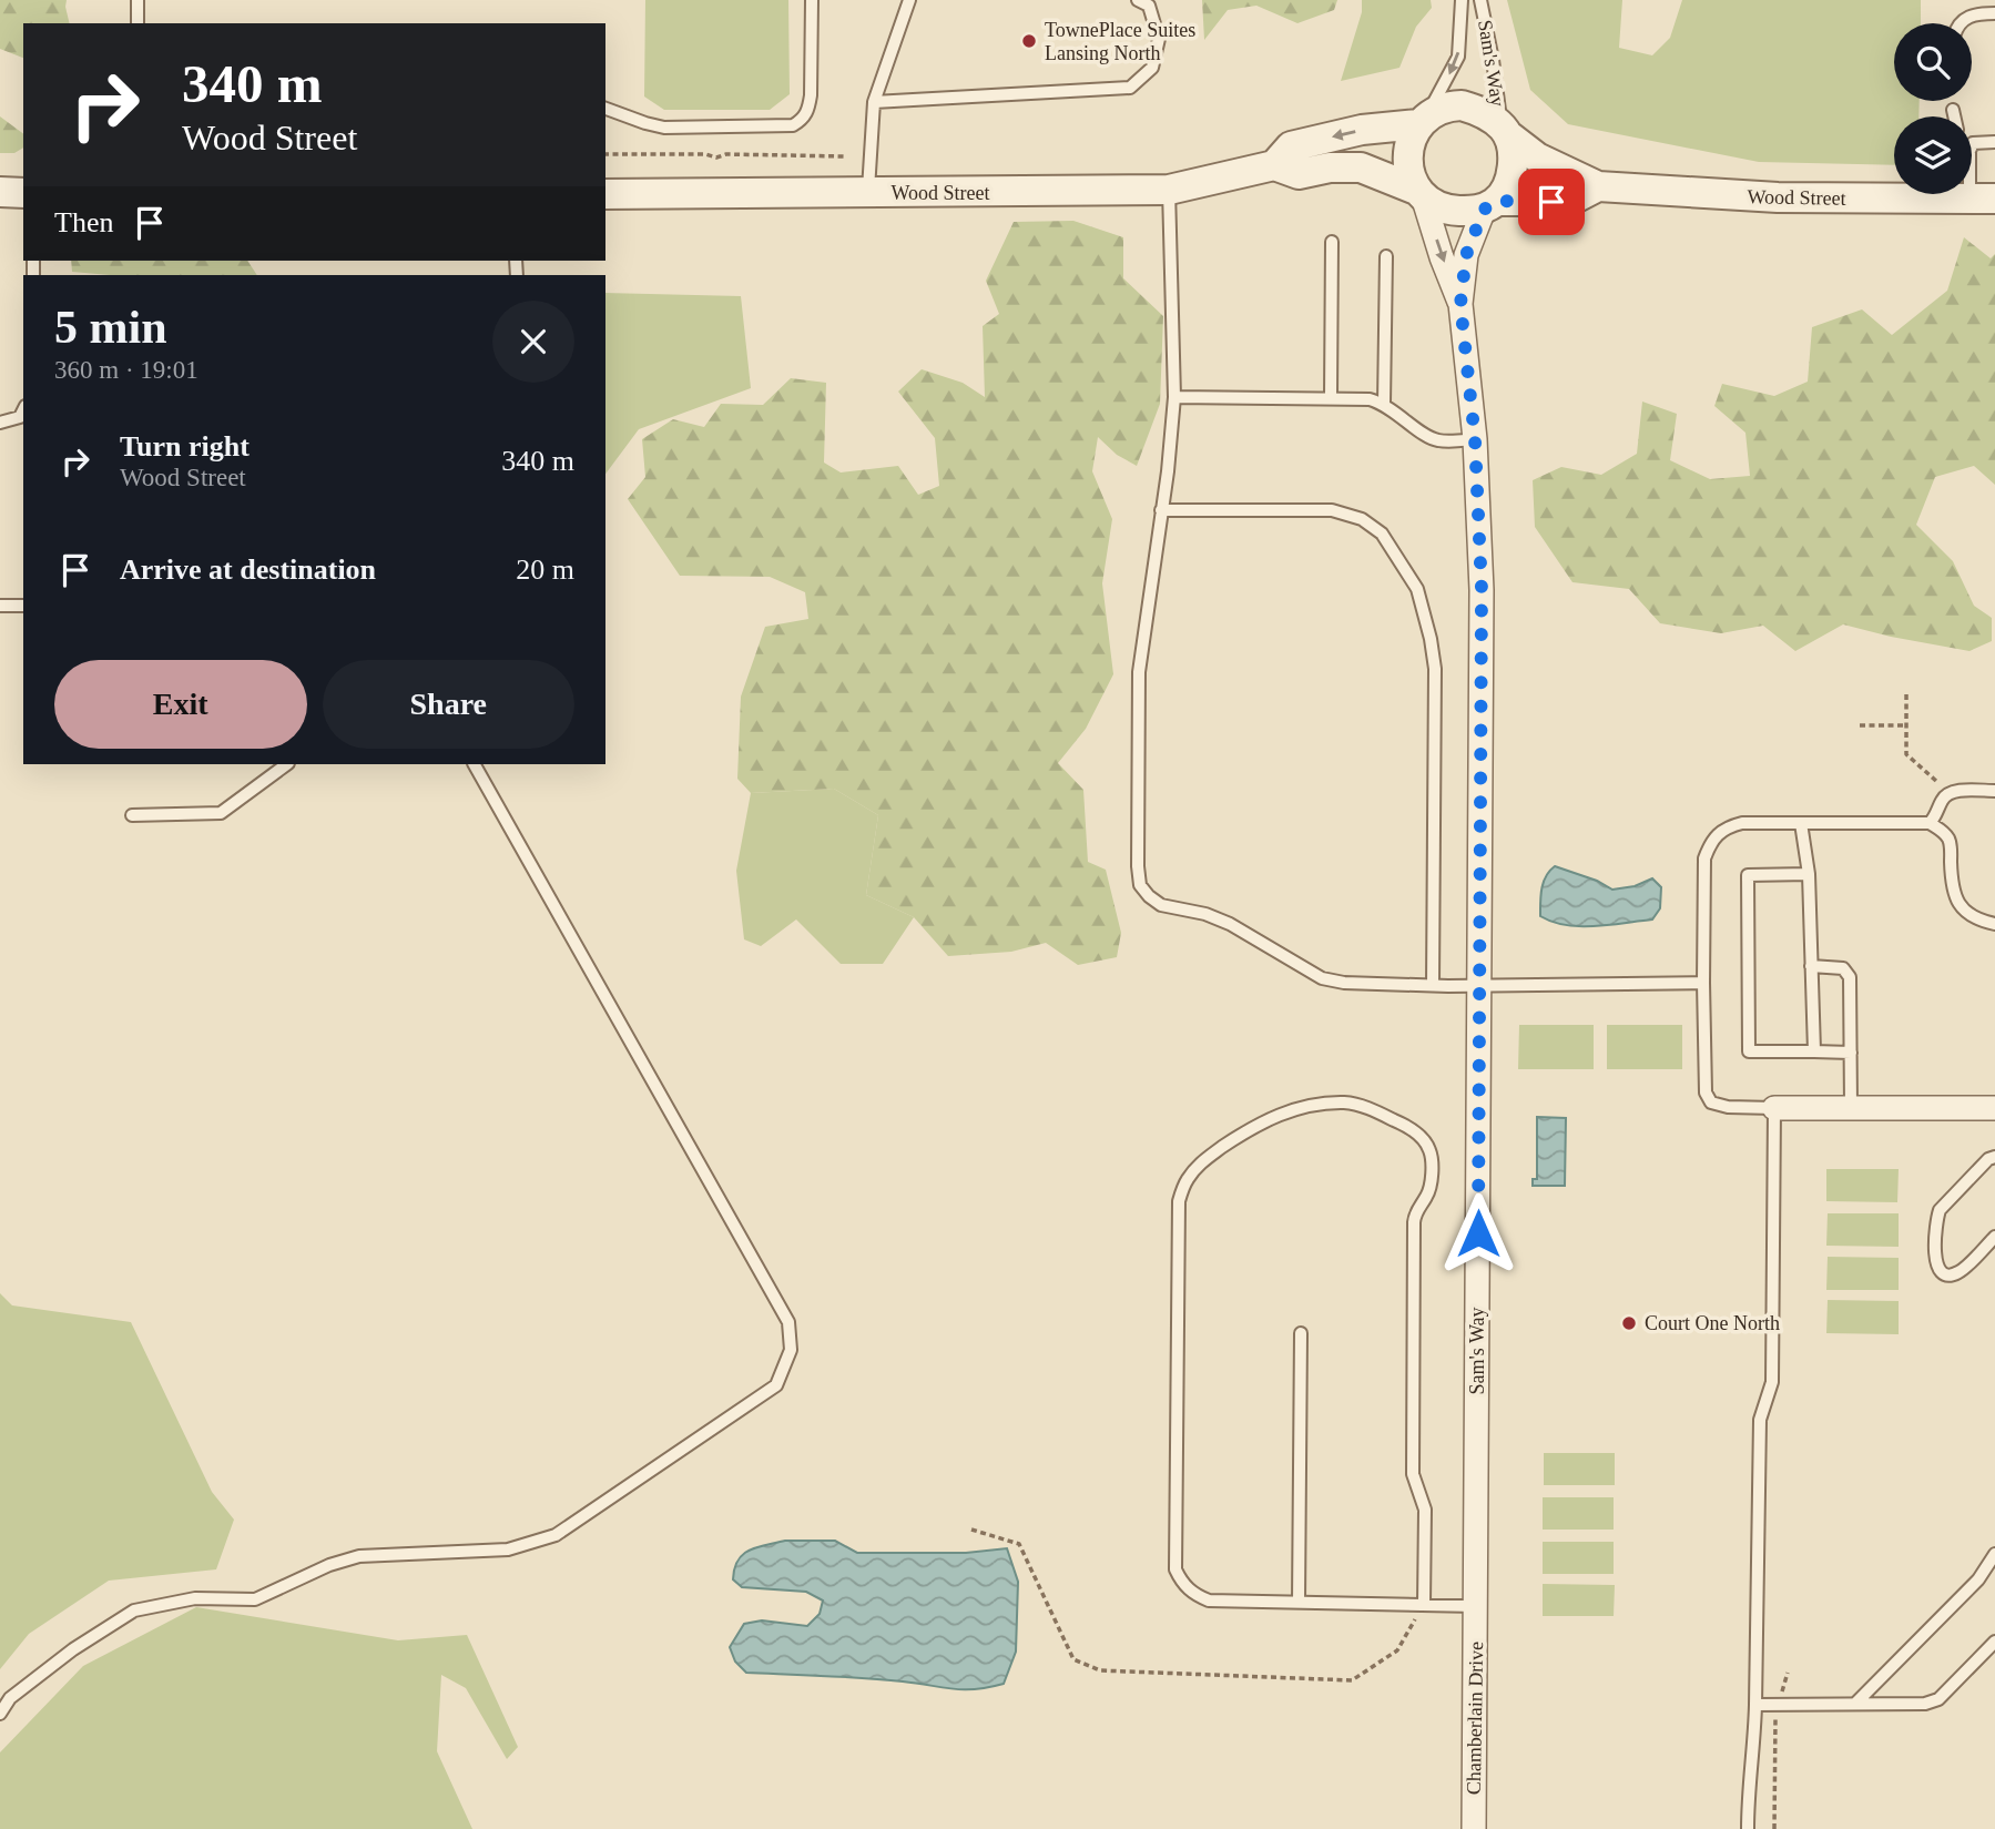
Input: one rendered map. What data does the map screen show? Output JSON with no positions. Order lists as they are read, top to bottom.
{
  "streets": {
    "street": ["Sam's Way", "Wood Street", "Chamberlain Drive"]
  },
  "crossings": [
    ["Sam's Way", "Wood Street"],
    ["Sam's Way", "Chamberlain Drive"]
  ],
  "places": ["TownePlace Suites Lansing North", "Court One North"],
  "page": {
    "turn": ["340 m", "Wood Street"],
    "then": "Then",
    "heading": ["5 min", "360 m · 19:01"],
    "list": [
      {
        "name": "Turn right",
        "note": "Wood Street",
        "value": "340 m"
      },
      {
        "name": "Arrive at destination",
        "value": "20 m"
      }
    ],
    "buttons": ["Exit", "Share"]
  }
}
